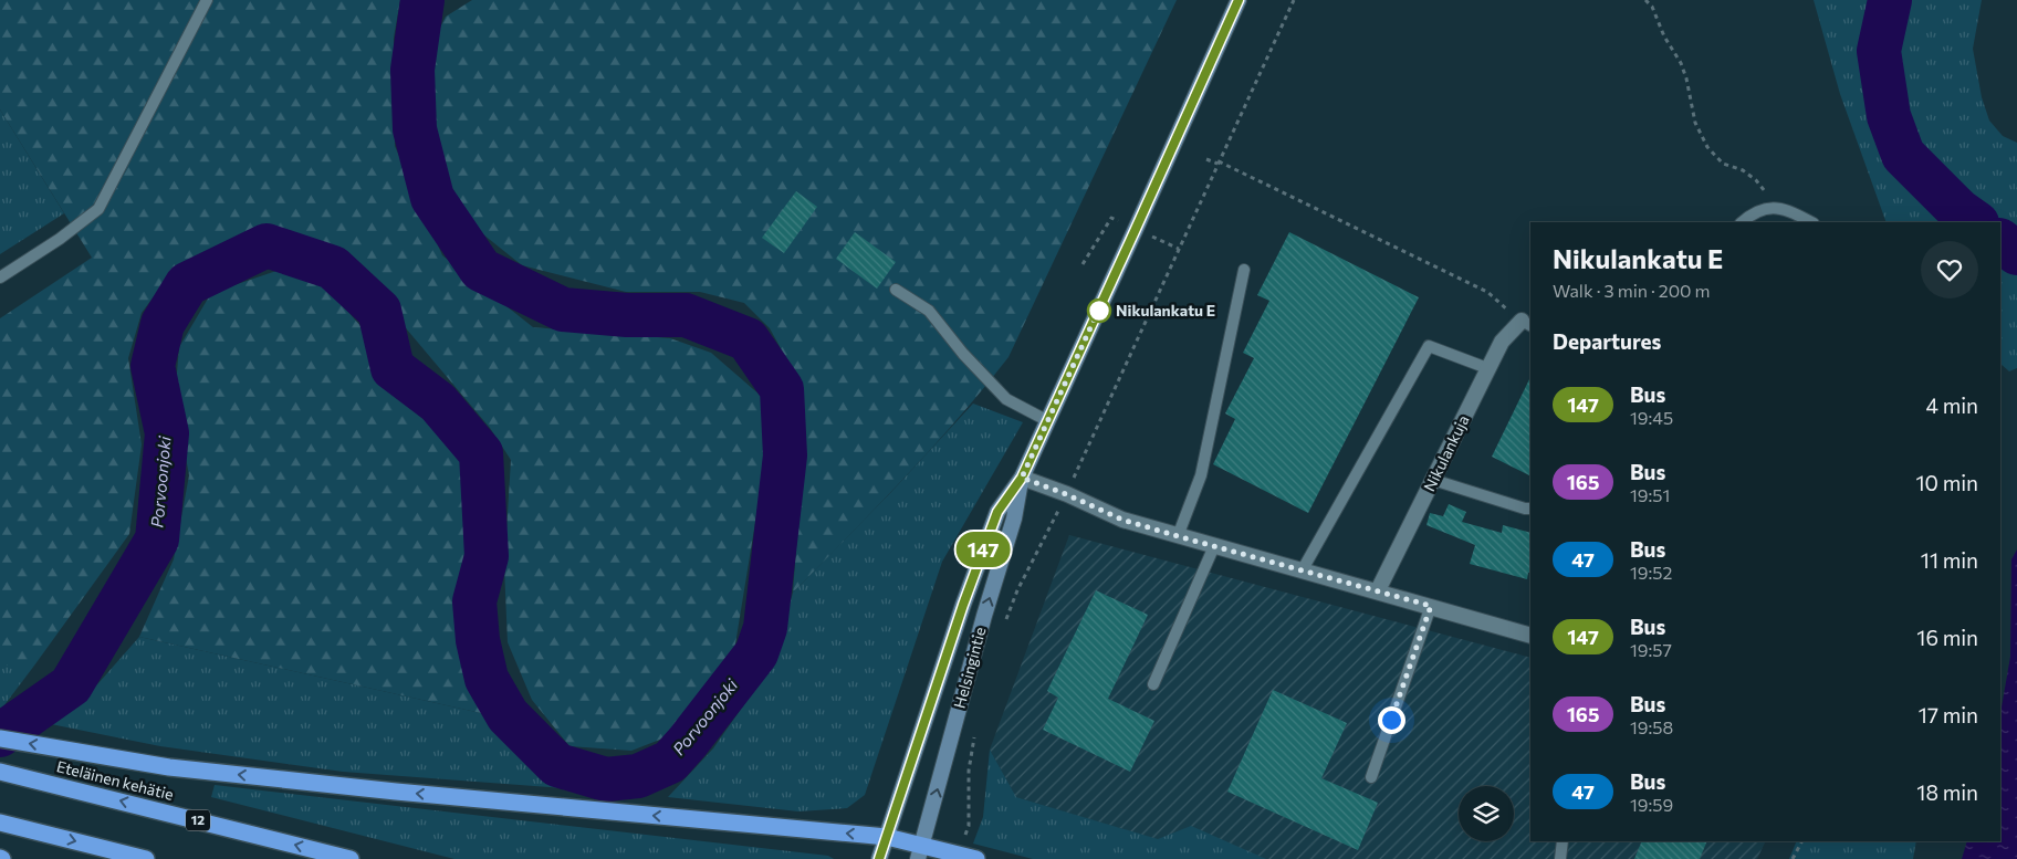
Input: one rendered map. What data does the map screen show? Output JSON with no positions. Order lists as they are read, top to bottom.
{
  "streets": {
    "highway": ["Eteläinen kehätie", "12"],
    "main road": ["Helsingintie"],
    "street": ["Nikulankuja"]
  },
  "water": ["Porvoonjoki"],
  "places": ["Nikulankatu E"],
  "lines": ["bus line 147"],
  "page": {
    "on_map": "147",
    "heading": [
      ["Nikulankatu E", "Walk · 3 min · 200 m"],
      "Departures"
    ],
    "list": [
      {
        "mark": "147",
        "name": "Bus",
        "note": "19:45",
        "value": "4 min"
      },
      {
        "mark": "165",
        "name": "Bus",
        "note": "19:51",
        "value": "10 min"
      },
      {
        "mark": "47",
        "name": "Bus",
        "note": "19:52",
        "value": "11 min"
      },
      {
        "mark": "147",
        "name": "Bus",
        "note": "19:57",
        "value": "16 min"
      },
      {
        "mark": "165",
        "name": "Bus",
        "note": "19:58",
        "value": "17 min"
      },
      {
        "mark": "47",
        "name": "Bus",
        "note": "19:59",
        "value": "18 min"
      }
    ]
  }
}
